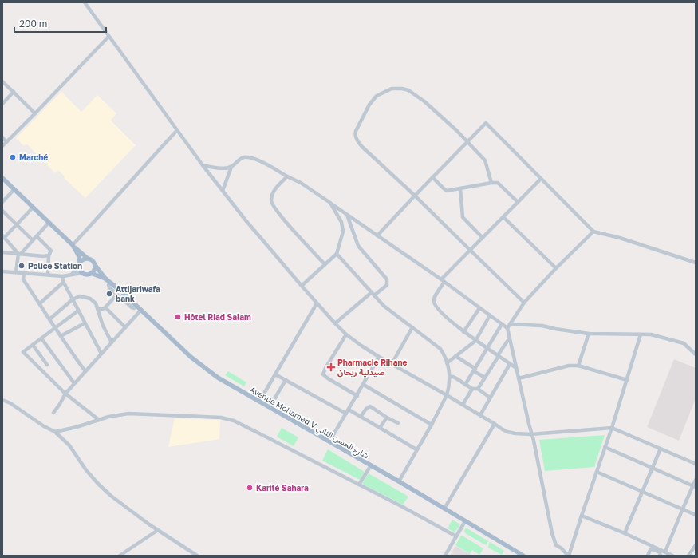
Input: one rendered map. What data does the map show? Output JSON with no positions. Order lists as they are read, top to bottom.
{
  "streets": {
    "main road": ["Avenue Mohamed V شارع الحسن الثاني"]
  },
  "places": {
    "other": [
      "Marché",
      "Police Station",
      "Attijariwafa bank",
      "Hôtel Riad Salam",
      "Karité Sahara"
    ],
    "health": ["Pharmacie Rihane صيدلية ريحان"]
  },
  "scale_bar": "200 m"
}
